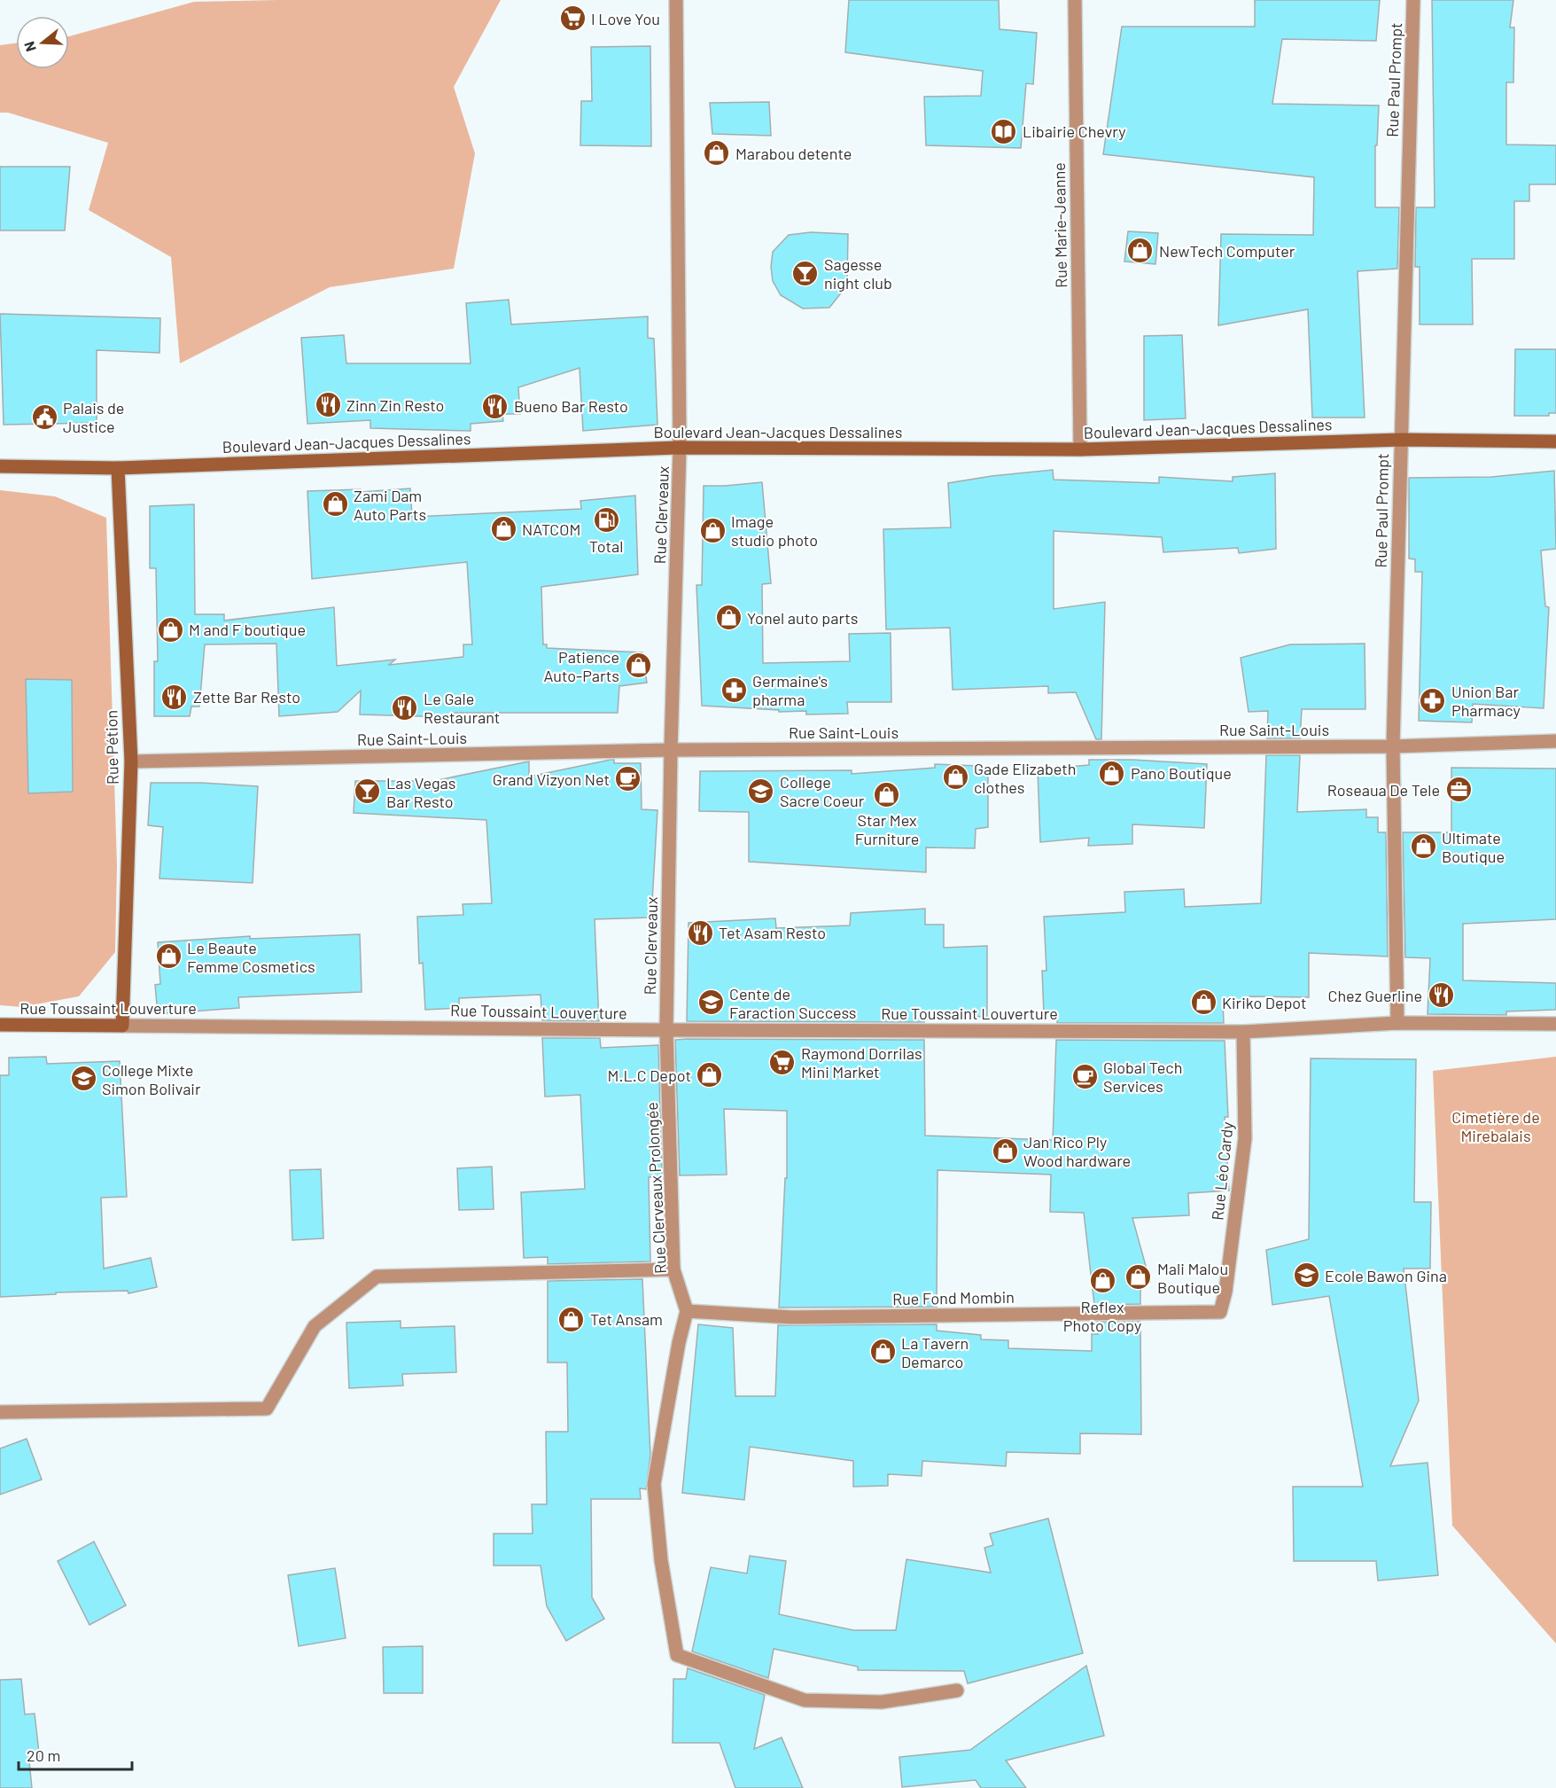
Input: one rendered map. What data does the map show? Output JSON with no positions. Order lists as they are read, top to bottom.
{
  "streets": {
    "main road": ["Boulevard Jean-Jacques Dessalines", "Rue Pétion", "Rue Toussaint Louverture"],
    "street": [
      "Rue Paul Prompt",
      "Rue Marie-Jeanne",
      "Rue Clerveaux",
      "Rue Saint-Louis",
      "Rue Léo Cardy",
      "Rue Clerveaux Prolongée",
      "Rue Fond Mombin"
    ]
  },
  "crossings": [
    ["Rue Paul Prompt", "Boulevard Jean-Jacques Dessalines"],
    ["Rue Paul Prompt", "Rue Saint-Louis"],
    ["Rue Paul Prompt", "Rue Toussaint Louverture"],
    ["Rue Marie-Jeanne", "Boulevard Jean-Jacques Dessalines"],
    ["Boulevard Jean-Jacques Dessalines", "Rue Clerveaux"],
    ["Boulevard Jean-Jacques Dessalines", "Rue Pétion"],
    ["Rue Clerveaux", "Rue Saint-Louis"],
    ["Rue Clerveaux", "Rue Toussaint Louverture"],
    ["Rue Clerveaux", "Rue Clerveaux Prolongée"],
    ["Rue Saint-Louis", "Rue Pétion"],
    ["Rue Pétion", "Rue Toussaint Louverture"],
    ["Rue Toussaint Louverture", "Rue Léo Cardy"],
    ["Rue Toussaint Louverture", "Rue Clerveaux Prolongée"],
    ["Rue Léo Cardy", "Rue Fond Mombin"],
    ["Rue Clerveaux Prolongée", "Rue Fond Mombin"]
  ],
  "parks": ["Cimetière de Mirebalais"],
  "places": {
    "supermarket": ["I Love You", "Raymond Dorrilas Mini Market"],
    "library": ["Libairie Chevry"],
    "shop": [
      "Marabou detente",
      "NewTech Computer",
      "Zami Dam Auto Parts",
      "NATCOM",
      "Image studio photo",
      "Yonel auto parts",
      "M and F boutique",
      "Patience Auto-Parts",
      "Pano Boutique",
      "Gade Elizabeth clothes",
      "Star Mex Furniture",
      "Ultimate Boutique",
      "Le Beaute Femme Cosmetics",
      "Kiriko Depot",
      "M.L.C Depot",
      "Jan Rico Ply Wood hardware",
      "Mali Malou Boutique",
      "Reflex Photo Copy",
      "Tet Ansam",
      "La Tavern Demarco"
    ],
    "bar": ["Sagesse night club", "Las Vegas Bar Resto"],
    "restaurant": [
      "Zinn Zin Resto",
      "Bueno Bar Resto",
      "Zette Bar Resto",
      "Le Gale Restaurant",
      "Tet Asam Resto",
      "Chez Guerline"
    ],
    "public building": ["Palais de Justice"],
    "fuel station": ["Total"],
    "pharmacy": ["Germaine's pharma", "Union Bar Pharmacy"],
    "cafe": ["Grand Vizyon Net", "Global Tech Services"],
    "office": ["Roseaua De Tele"],
    "school or university": [
      "College Sacre Coeur",
      "Cente de Faraction Success",
      "College Mixte Simon Bolivair",
      "Ecole Bawon Gina"
    ]
  },
  "scale_bar": "20 m",
  "north": "left"
}
